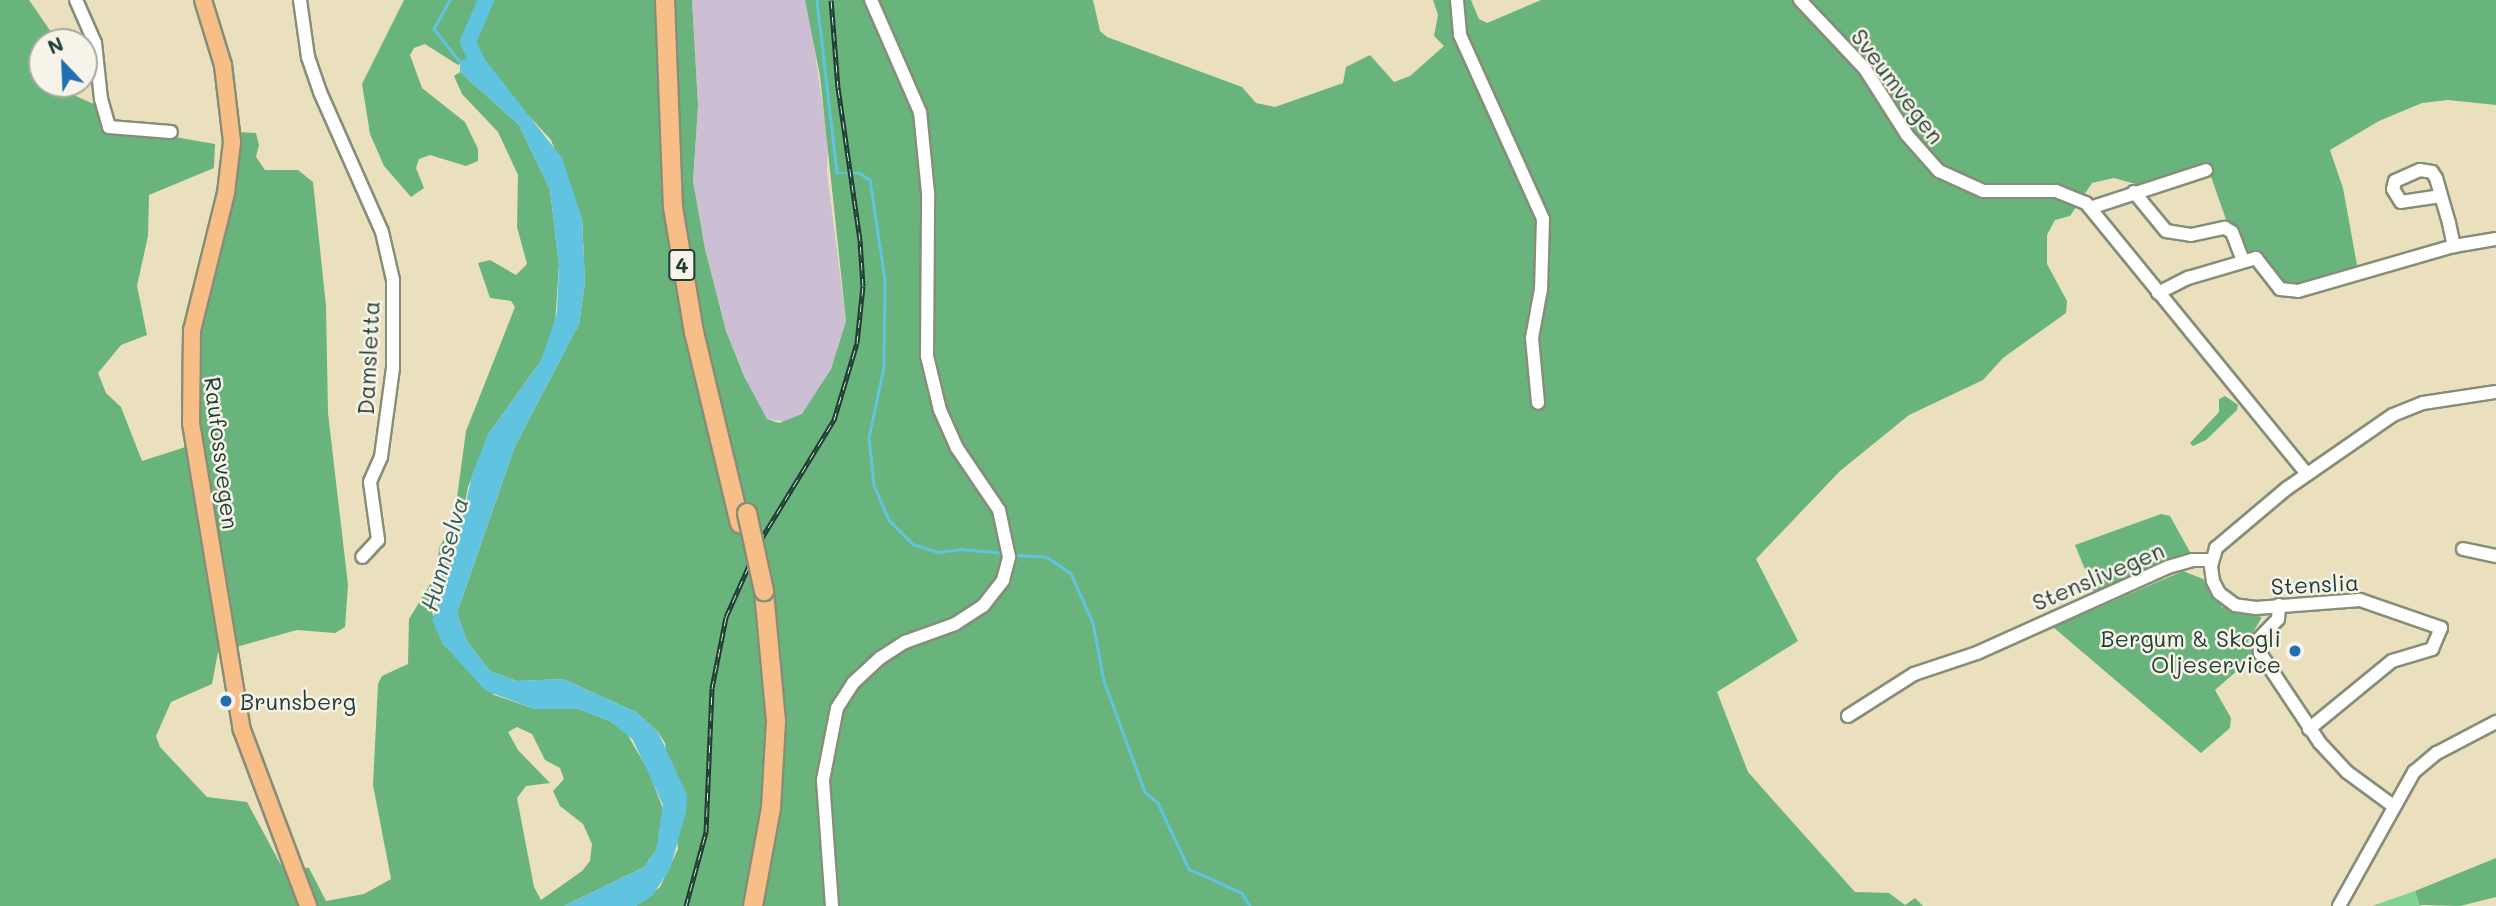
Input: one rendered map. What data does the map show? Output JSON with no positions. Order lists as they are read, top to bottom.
{
  "streets": {
    "highway": ["4"],
    "main road": ["Raufossvegen"],
    "street": [
      "Sveumvegen",
      "Damsletta",
      "Stenslivegen",
      "Stenslia"
    ]
  },
  "crossings": [
    ["Stenslivegen", "Stenslia"]
  ],
  "water": ["Hunnselva"],
  "places": ["Bergum & Skogli Oljeservice", "Brunsberg"],
  "north": "top left"
}
